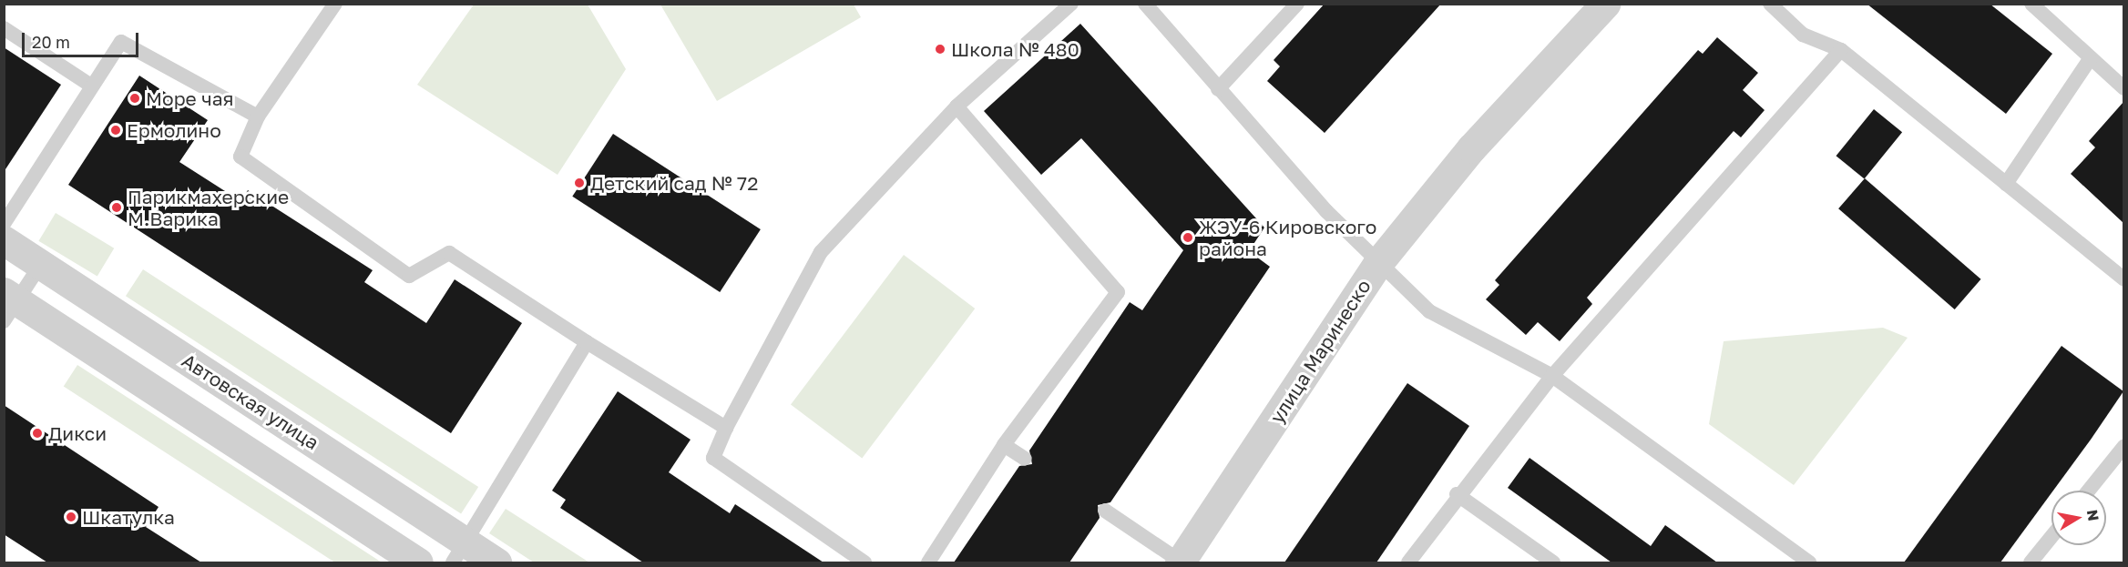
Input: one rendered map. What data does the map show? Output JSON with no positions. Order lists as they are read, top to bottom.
{
  "streets": {
    "street": ["улица Маринеско", "Автовская улица"]
  },
  "places": [
    "Школа № 480",
    "Море чая",
    "Ермолино",
    "Детский сад № 72",
    "Парикмахерские М.Варика",
    "ЖЭУ-6 Кировского района",
    "Дикси",
    "Шкатулка"
  ],
  "scale_bar": "20 m",
  "north": "right"
}
